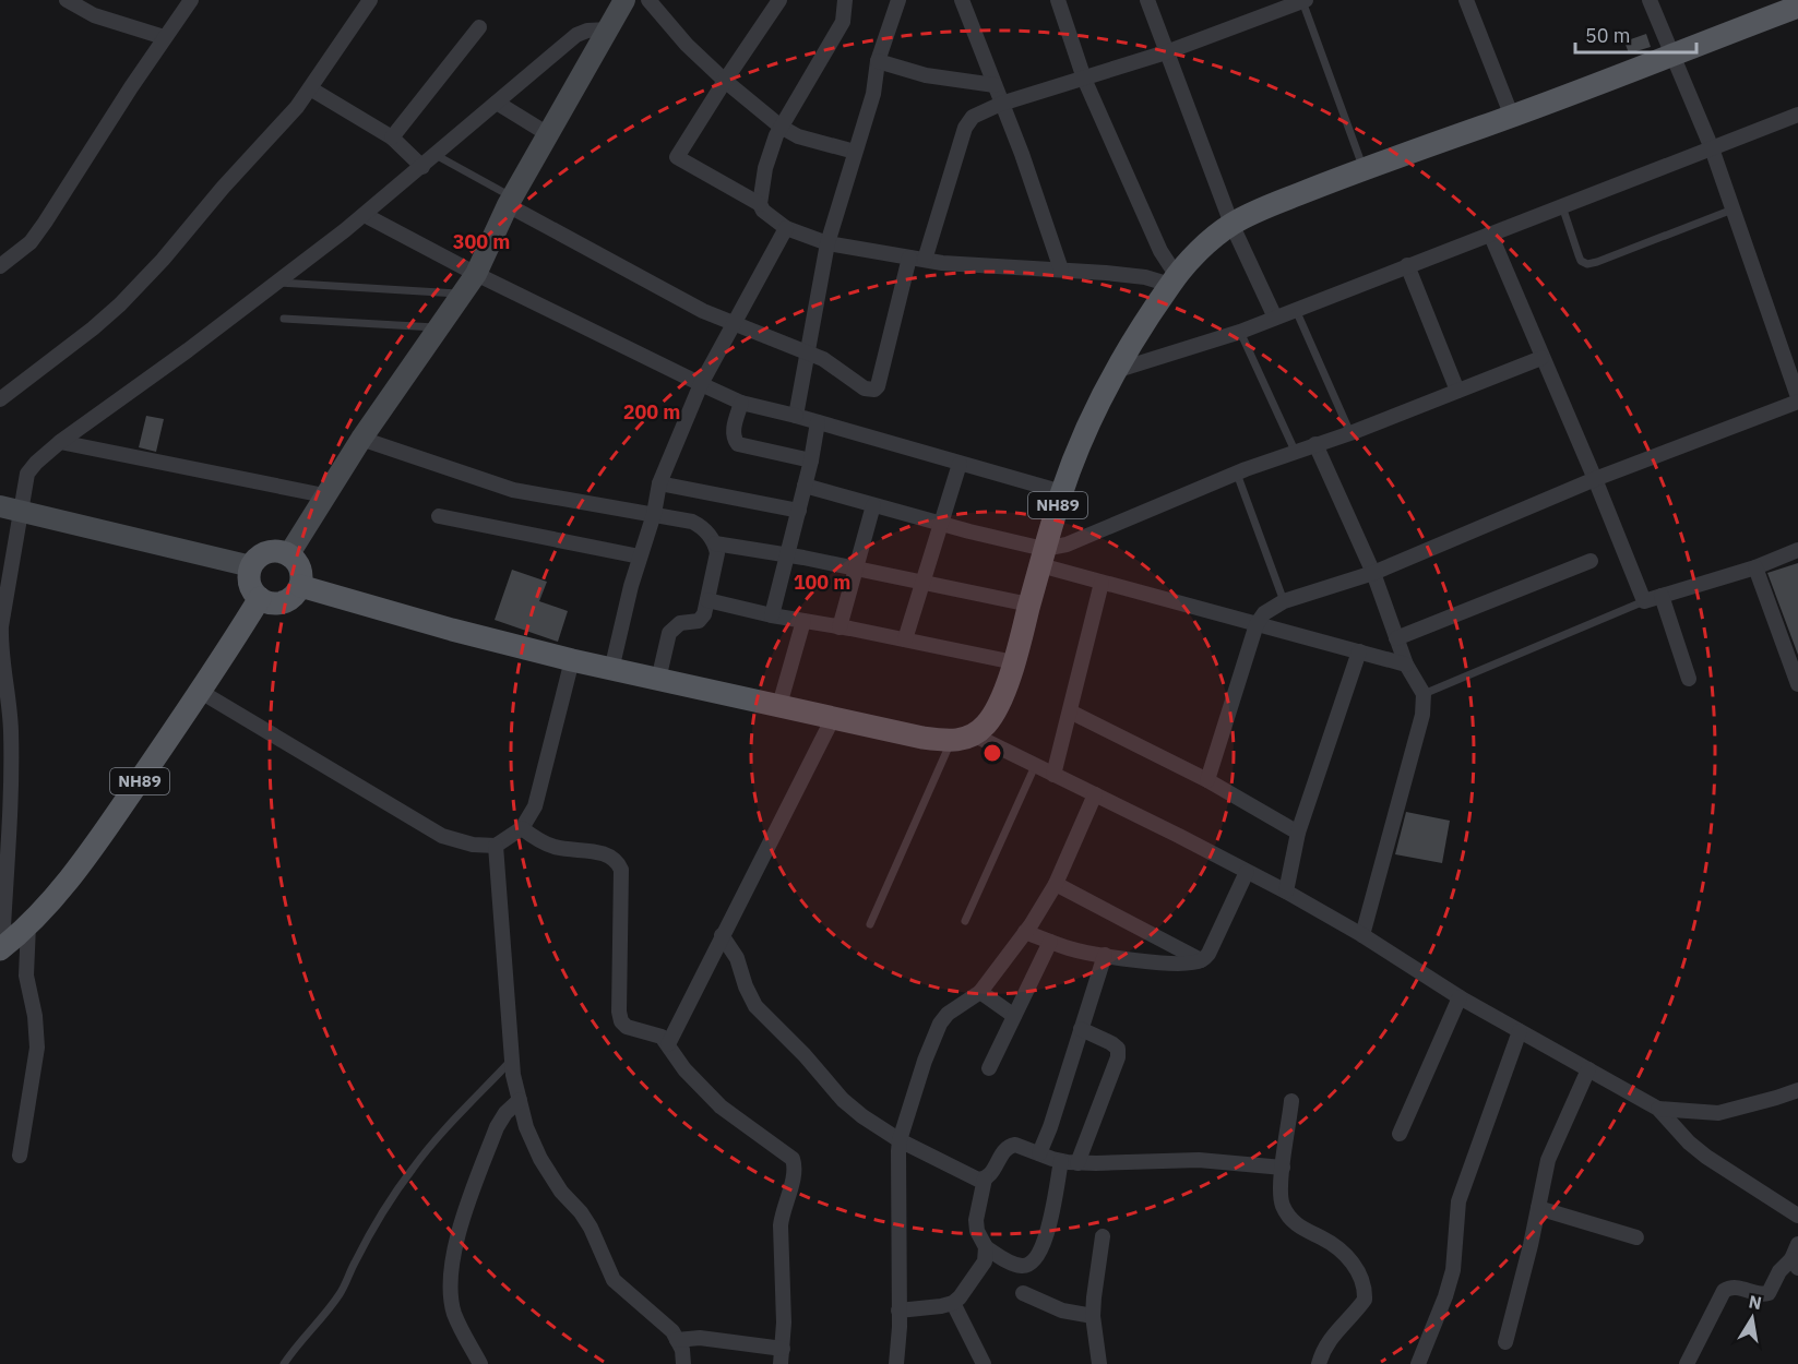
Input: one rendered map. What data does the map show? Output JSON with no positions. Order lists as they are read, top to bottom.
{
  "streets": {
    "main road": ["NH89"]
  },
  "scale_bar": "50 m",
  "north": "top",
  "rings": ["300 m", "200 m", "100 m"]
}
